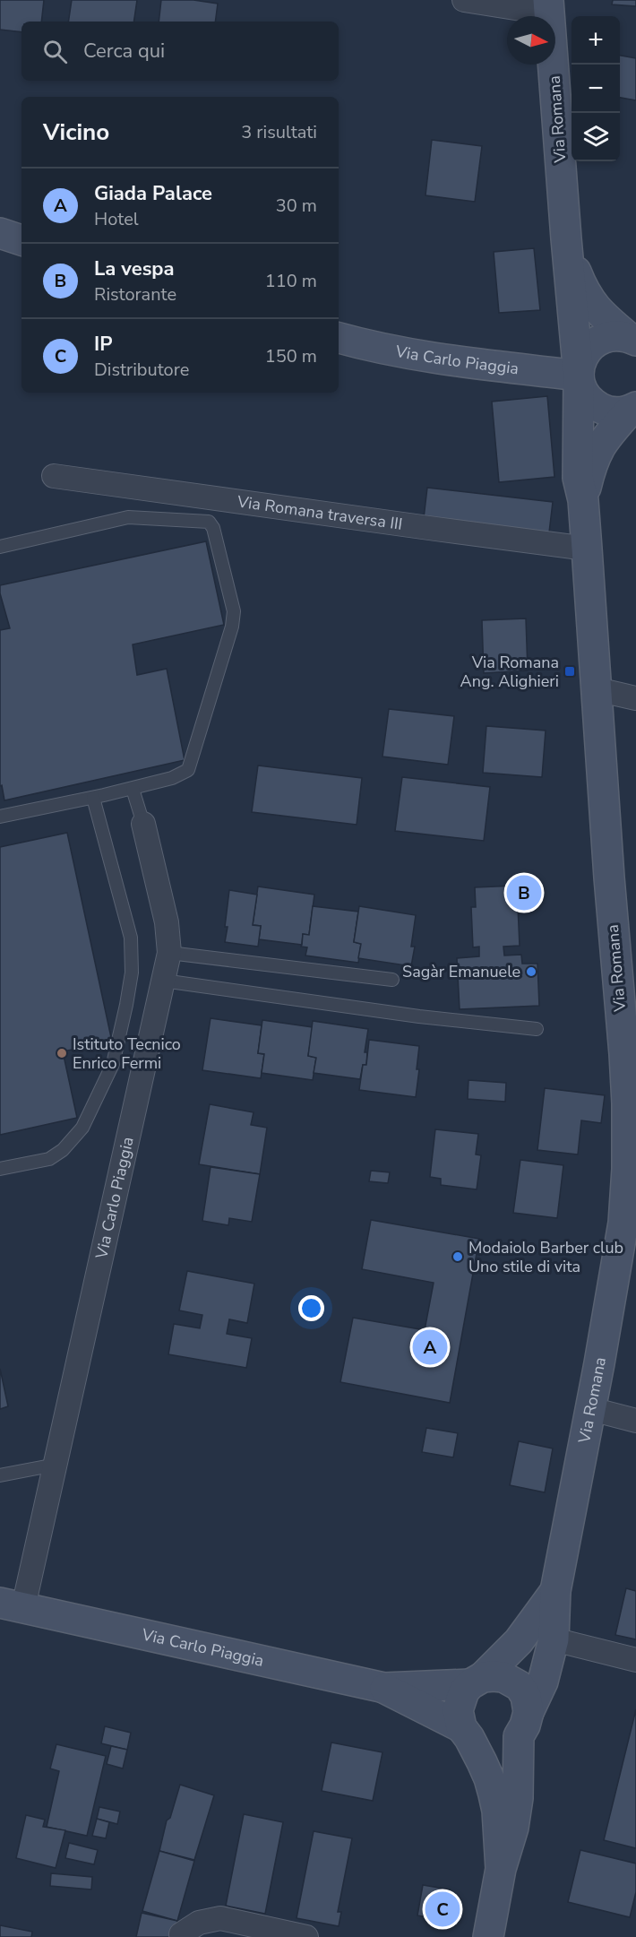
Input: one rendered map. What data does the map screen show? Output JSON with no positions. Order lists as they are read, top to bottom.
{
  "streets": {
    "main road": ["Via Romana", "Via Carlo Piaggia"],
    "street": ["Via Romana traversa III"]
  },
  "crossings": [
    ["Via Romana", "Via Carlo Piaggia"],
    ["Via Romana", "Via Romana traversa III"]
  ],
  "places": {
    "transit": ["Via Romana Ang. Alighieri"],
    "other": ["Sagàr Emanuele", "Istituto Tecnico Enrico Fermi", "Modaiolo Barber club Uno stile di vita"]
  },
  "north": "right",
  "page": {
    "map_buttons": ["+", "−"],
    "search": "Cerca qui",
    "heading": ["Vicino", "3 risultati"],
    "list": [
      {
        "mark": "A",
        "name": "Giada Palace",
        "note": "Hotel",
        "value": "30 m"
      },
      {
        "mark": "B",
        "name": "La vespa",
        "note": "Ristorante",
        "value": "110 m"
      },
      {
        "mark": "C",
        "name": "IP",
        "note": "Distributore",
        "value": "150 m"
      }
    ],
    "pins": ["B", "A", "C"]
  }
}
